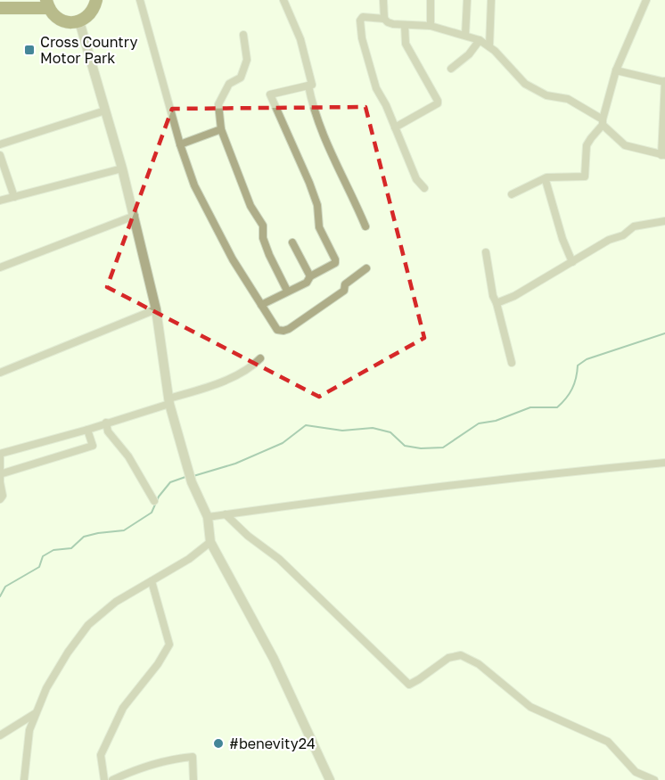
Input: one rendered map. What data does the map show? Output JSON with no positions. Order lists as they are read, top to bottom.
{
  "places": {
    "transit": ["Cross Country Motor Park"],
    "other": ["#benevity24"]
  }
}
